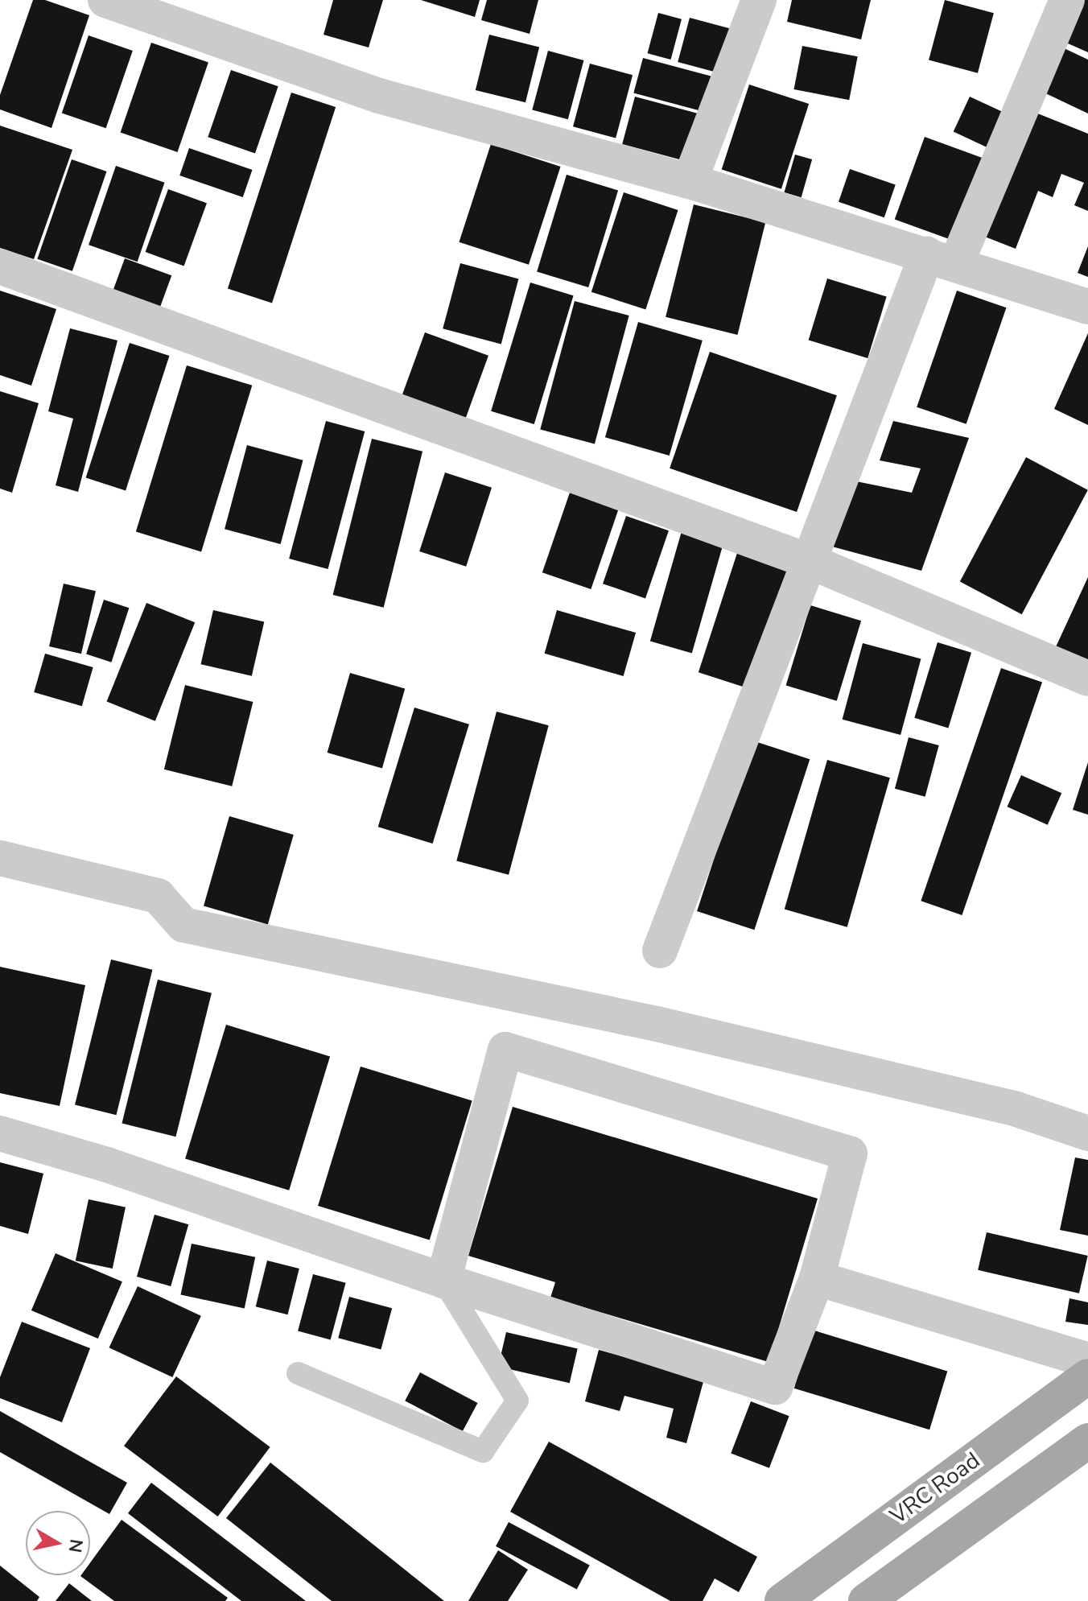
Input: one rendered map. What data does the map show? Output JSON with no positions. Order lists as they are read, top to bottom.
{
  "streets": {
    "main road": ["VRC Road"]
  },
  "north": "right"
}
